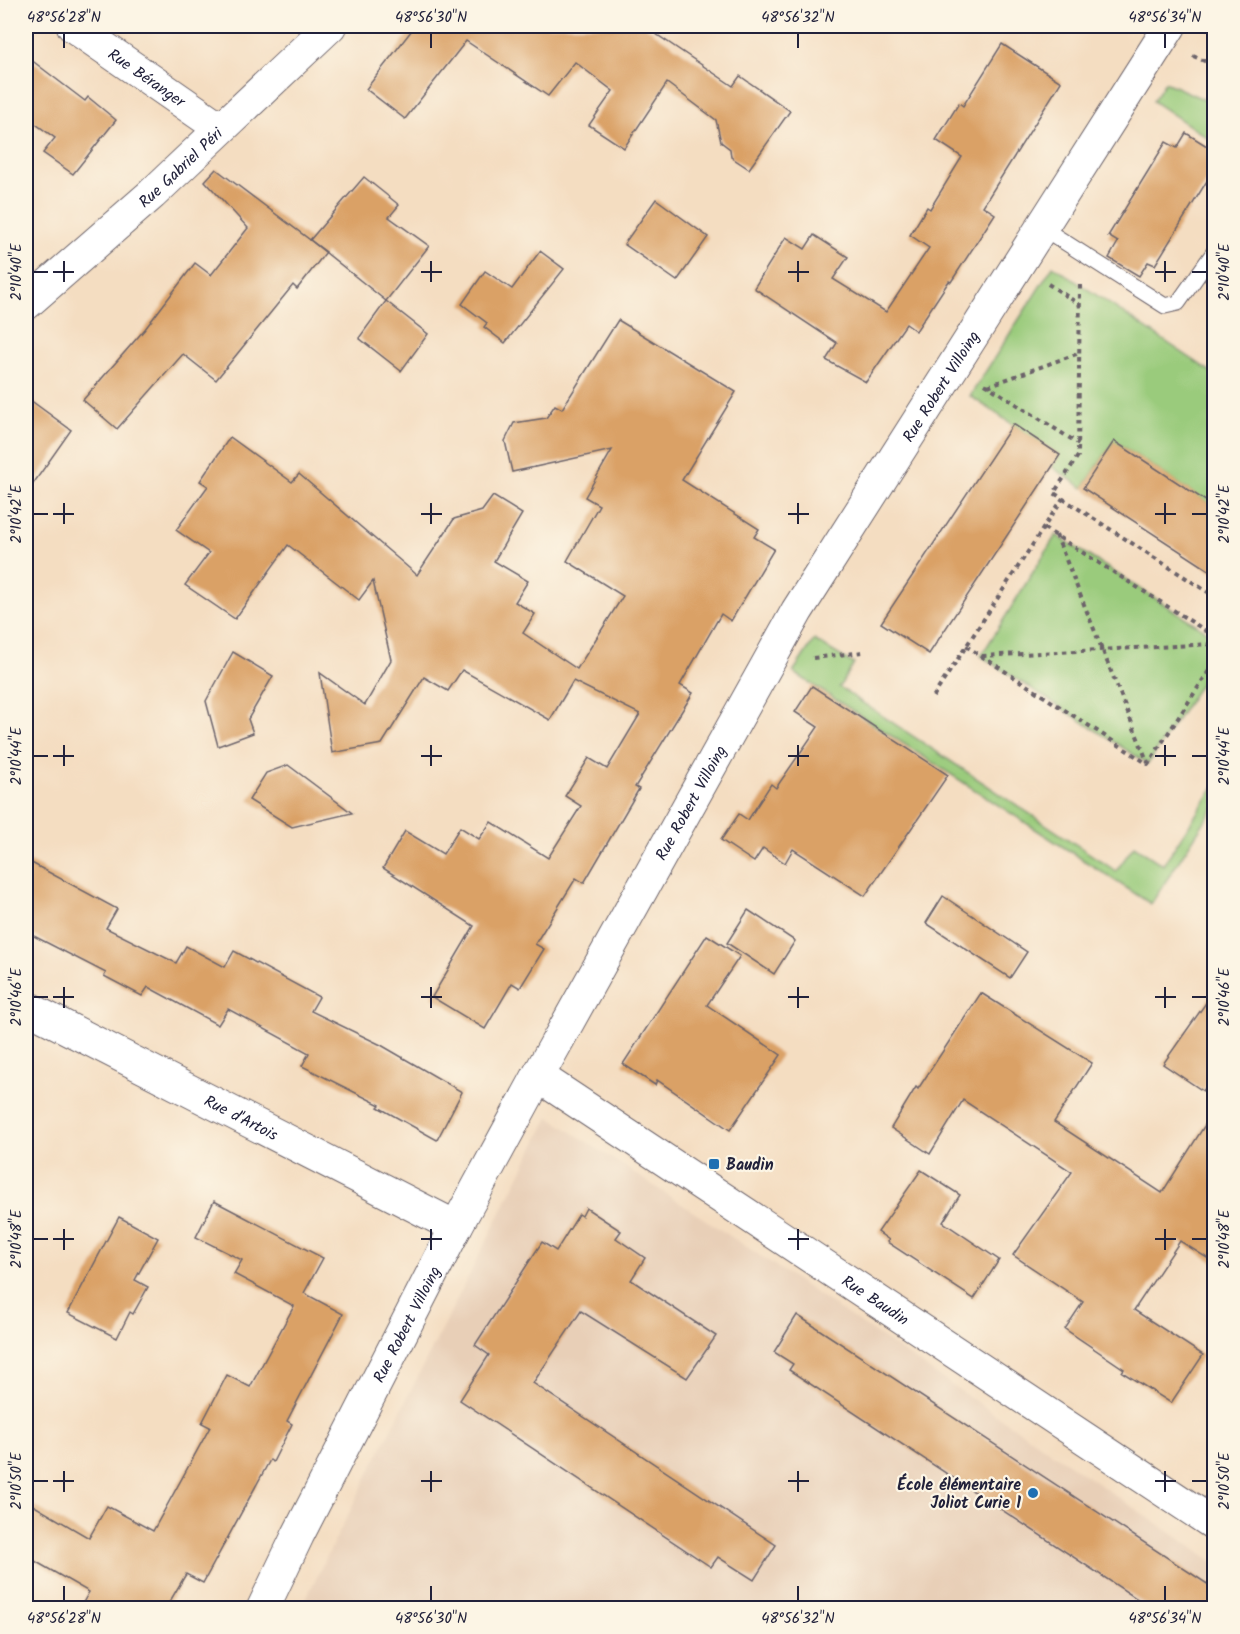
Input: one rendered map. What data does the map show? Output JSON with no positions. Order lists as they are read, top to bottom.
{
  "streets": {
    "street": [
      "Rue Béranger",
      "Rue Gabriel Péri",
      "Rue Robert Villoing",
      "Rue d'Artois",
      "Rue Baudin"
    ]
  },
  "crossings": [
    ["Rue Béranger", "Rue Gabriel Péri"],
    ["Rue Robert Villoing", "Rue d'Artois"],
    ["Rue Robert Villoing", "Rue Baudin"]
  ],
  "places": {
    "transit": ["Baudin"],
    "other": ["École élémentaire Joliot Curie 1"]
  },
  "coordinates": [
    "48°56'28\"N",
    "48°56'30\"N",
    "48°56'32\"N",
    "48°56'34\"N",
    "2°10'40\"E",
    "2°10'42\"E",
    "2°10'44\"E",
    "2°10'46\"E",
    "2°10'48\"E",
    "2°10'50\"E"
  ]
}
